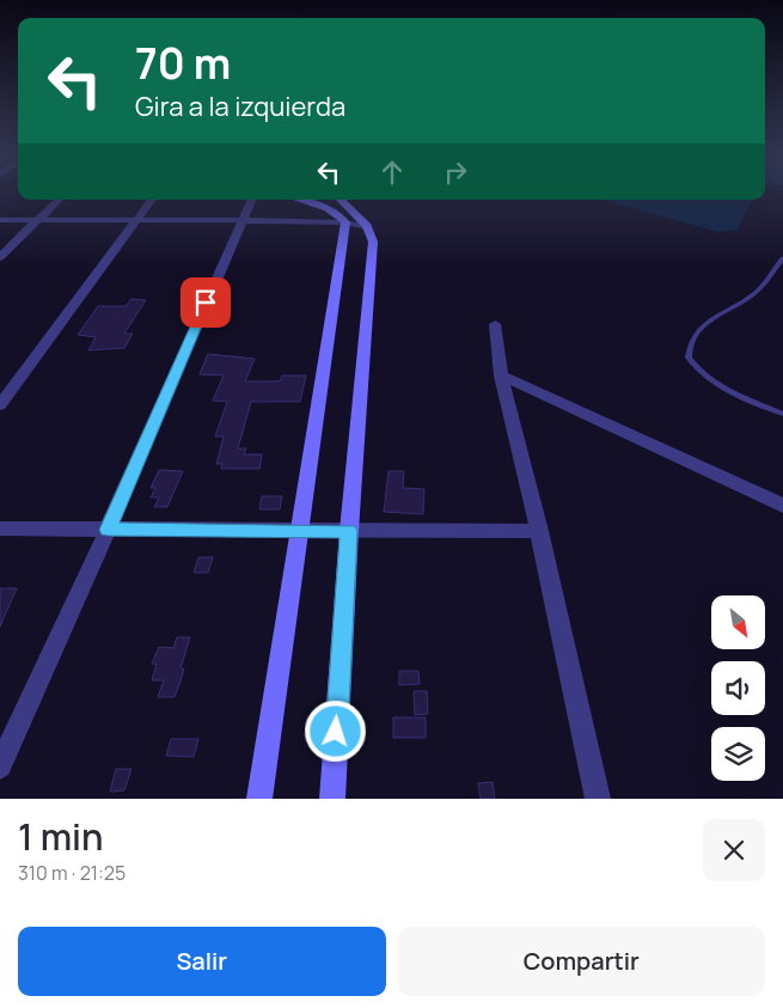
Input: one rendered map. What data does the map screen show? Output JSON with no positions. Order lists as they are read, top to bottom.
{
  "north": "bottom right",
  "page": {
    "turn": ["70 m", "Gira a la izquierda"],
    "heading": ["1 min", "310 m · 21:25"],
    "buttons": ["Salir", "Compartir"]
  }
}
